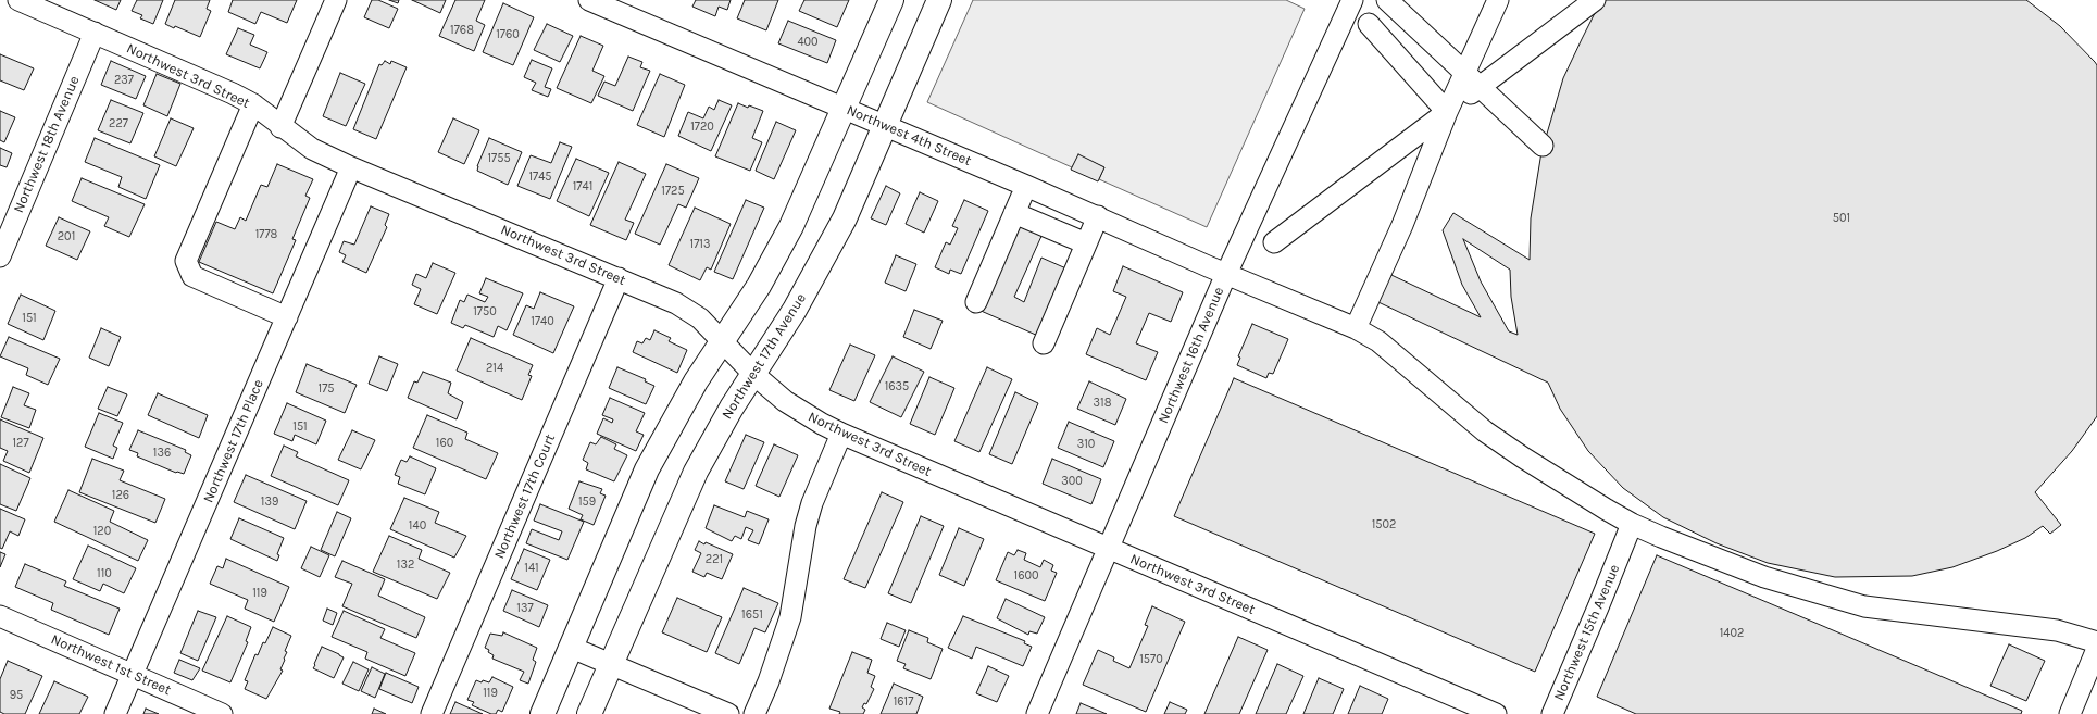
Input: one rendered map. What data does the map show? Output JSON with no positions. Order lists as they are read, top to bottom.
{
  "streets": {
    "main road": ["Northwest 17th Avenue"],
    "street": [
      "Northwest 3rd Street",
      "Northwest 4th Street",
      "Northwest 18th Avenue",
      "Northwest 16th Avenue",
      "Northwest 17th Place",
      "Northwest 17th Court",
      "Northwest 15th Avenue",
      "Northwest 1st Street"
    ]
  },
  "crossings": [
    ["Northwest 3rd Street", "Northwest 18th Avenue"],
    ["Northwest 3rd Street", "Northwest 16th Avenue"],
    ["Northwest 3rd Street", "Northwest 17th Avenue"],
    ["Northwest 3rd Street", "Northwest 17th Place"],
    ["Northwest 3rd Street", "Northwest 17th Court"],
    ["Northwest 4th Street", "Northwest 16th Avenue"],
    ["Northwest 4th Street", "Northwest 17th Avenue"],
    ["Northwest 4th Street", "Northwest 15th Avenue"],
    ["Northwest 17th Place", "Northwest 1st Street"]
  ],
  "house_numbers": [
    "1768",
    "1760",
    "400",
    "237",
    "227",
    "1720",
    "1755",
    "1745",
    "1741",
    "1725",
    "501",
    "1778",
    "201",
    "1713",
    "1750",
    "151",
    "1740",
    "214",
    "1635",
    "175",
    "318",
    "151",
    "127",
    "160",
    "310",
    "136",
    "300",
    "126",
    "139",
    "159",
    "1502",
    "140",
    "120",
    "221",
    "132",
    "141",
    "110",
    "1600",
    "119",
    "137",
    "1651",
    "1402",
    "1570",
    "119",
    "95",
    "1617"
  ]
}
